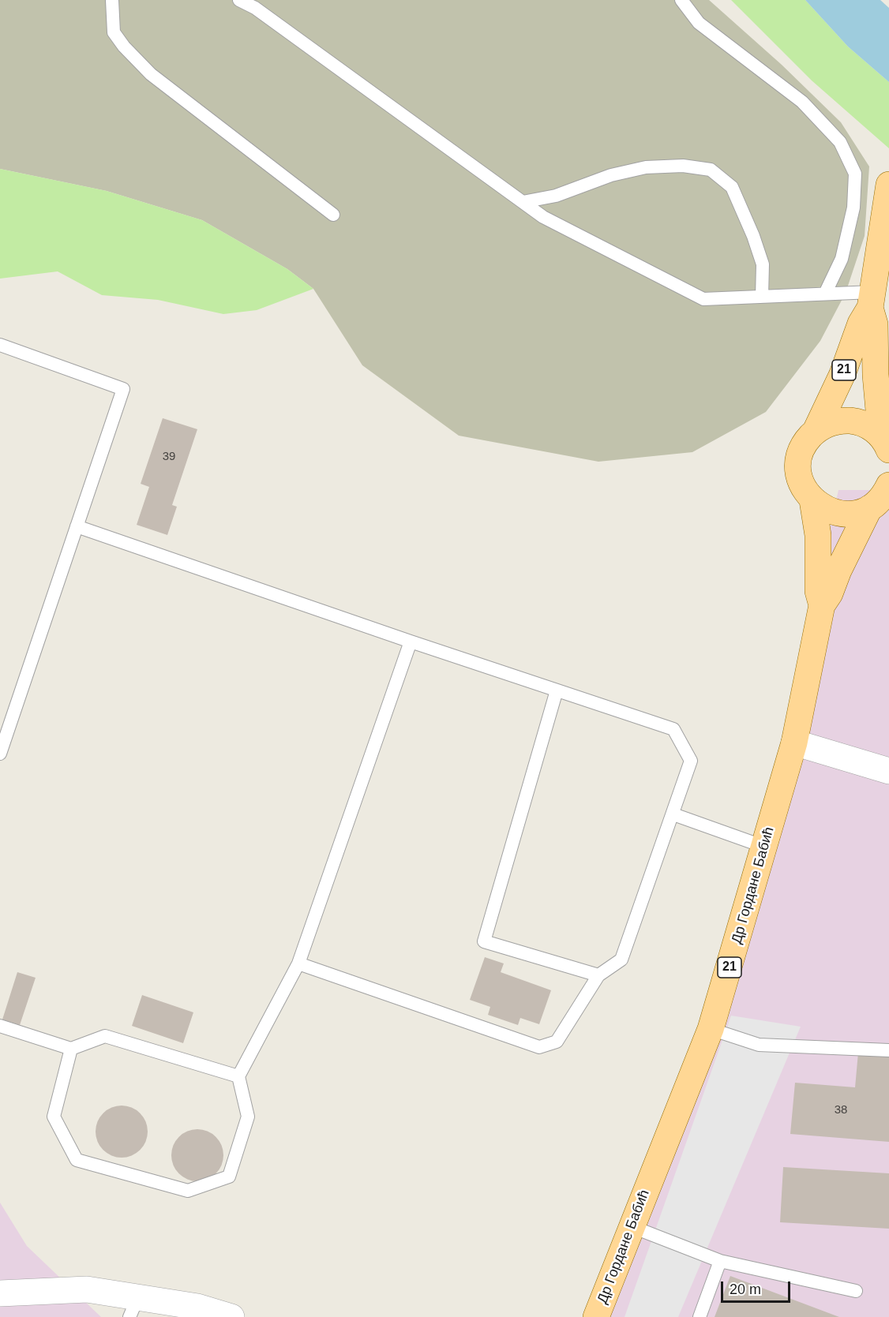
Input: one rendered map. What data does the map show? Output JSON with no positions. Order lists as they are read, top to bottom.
{
  "streets": {
    "main road": ["21", "Др Гордане Бабић"]
  },
  "crossings": [
    ["21", "Др Гордане Бабић"]
  ],
  "house_numbers": ["39", "38"],
  "scale_bar": "20 m"
}
